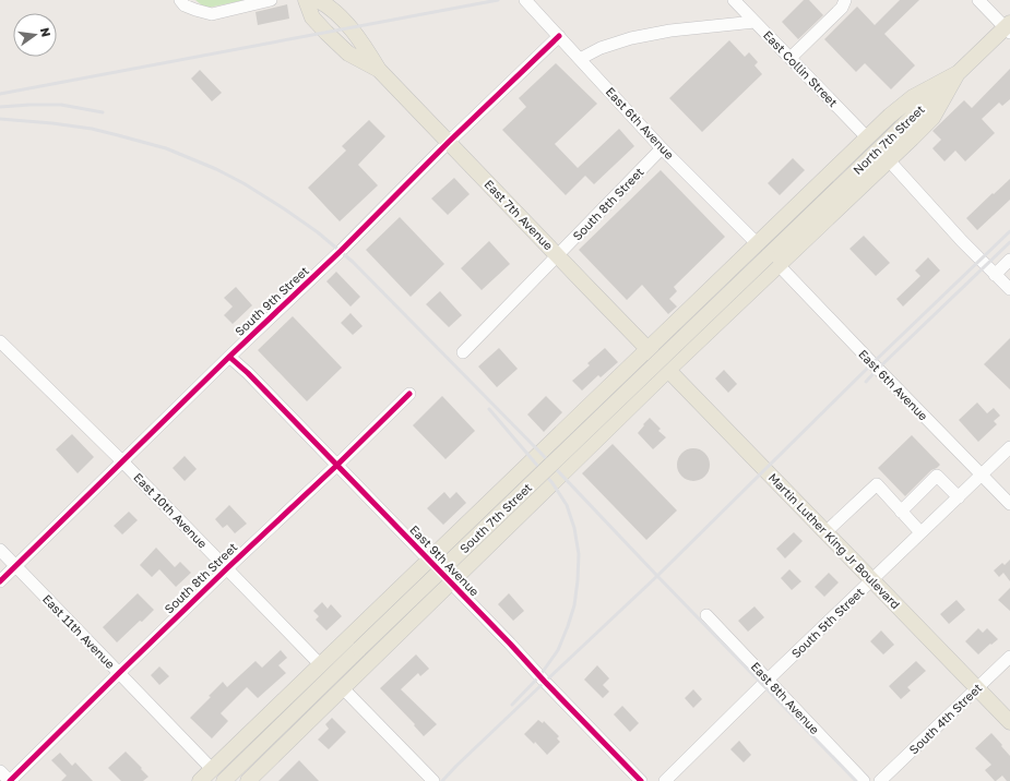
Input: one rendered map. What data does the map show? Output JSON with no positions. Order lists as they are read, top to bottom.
{
  "streets": {
    "main road": [
      "North 7th Street",
      "East 7th Avenue",
      "South 7th Street",
      "Martin Luther King Jr Boulevard"
    ],
    "street": [
      "East Collin Street",
      "East 6th Avenue",
      "South 8th Street",
      "South 9th Street",
      "East 10th Avenue",
      "East 9th Avenue",
      "South 5th Street",
      "East 11th Avenue",
      "East 8th Avenue",
      "South 4th Street"
    ]
  },
  "crossings": [
    ["East 6th Avenue", "North 7th Street"],
    ["East 6th Avenue", "South 8th Street"],
    ["East 6th Avenue", "South 9th Street"],
    ["East 6th Avenue", "South 7th Street"],
    ["East 6th Avenue", "South 5th Street"],
    ["North 7th Street", "South 7th Street"],
    ["South 8th Street", "East 7th Avenue"],
    ["South 8th Street", "East 10th Avenue"],
    ["South 8th Street", "East 9th Avenue"],
    ["South 8th Street", "East 11th Avenue"],
    ["East 7th Avenue", "South 9th Street"],
    ["East 7th Avenue", "Martin Luther King Jr Boulevard"],
    ["South 9th Street", "East 10th Avenue"],
    ["South 9th Street", "East 9th Avenue"],
    ["South 9th Street", "East 11th Avenue"],
    ["Martin Luther King Jr Boulevard", "South 5th Street"],
    ["Martin Luther King Jr Boulevard", "South 4th Street"],
    ["South 5th Street", "East 8th Avenue"]
  ],
  "north": "right"
}
